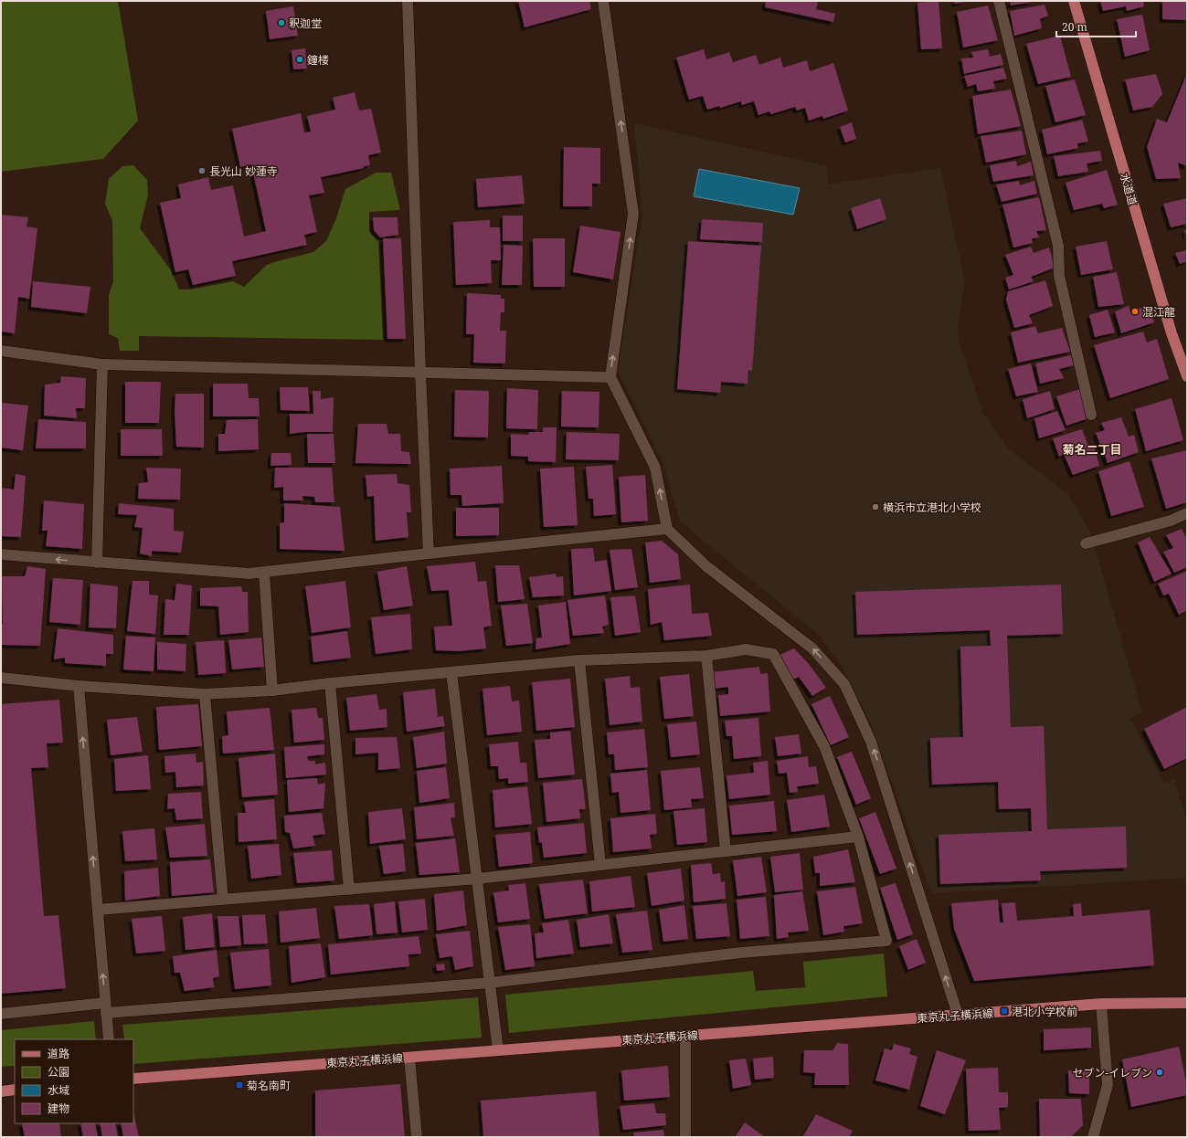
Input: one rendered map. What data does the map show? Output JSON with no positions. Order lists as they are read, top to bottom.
{
  "streets": {
    "main road": ["水道道", "東京丸子横浜線"]
  },
  "districts": ["菊名二丁目"],
  "places": {
    "other": [
      "釈迦堂",
      "鐘楼",
      "長光山 妙蓮寺",
      "混江龍",
      "横浜市立港北小学校",
      "セブン-イレブン"
    ],
    "transit": ["港北小学校前", "菊名南町"]
  },
  "legend": [
    "道路",
    "公園",
    "水域",
    "建物"
  ],
  "scale_bar": "20 m"
}
